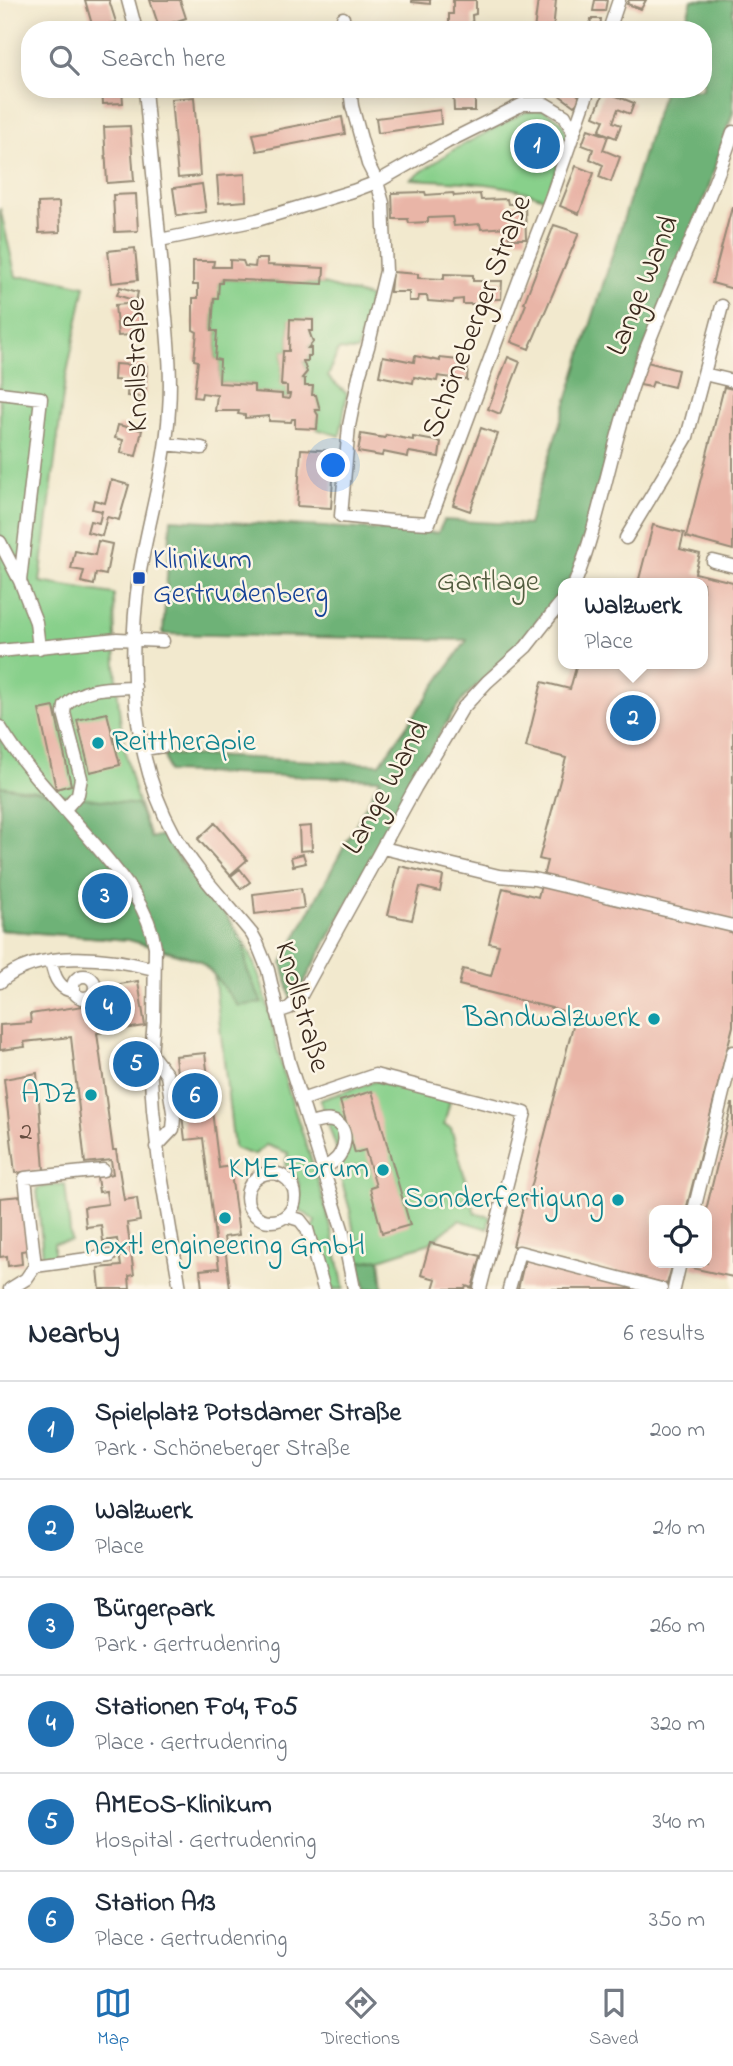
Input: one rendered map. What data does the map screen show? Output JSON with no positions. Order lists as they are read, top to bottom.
{
  "streets": {
    "street": ["Lange Wand", "Schöneberger Straße", "Knollstraße"]
  },
  "crossings": [
    ["Lange Wand", "Knollstraße"]
  ],
  "parks": ["Gartlage"],
  "places": {
    "transit": ["Klinikum Gertrudenberg"],
    "other": [
      "Reittherapie",
      "Bandwalzwerk",
      "ADZ",
      "KME Forum",
      "Sonderfertigung",
      "noxt! engineering GmbH"
    ]
  },
  "house_numbers": ["2"],
  "page": {
    "search": "Search here",
    "pins": [
      "1",
      "2",
      "3",
      "4",
      "5",
      "6"
    ],
    "popup": ["Walzwerk", "Place"],
    "heading": ["Nearby", "6 results"],
    "list": [
      {
        "mark": "1",
        "name": "Spielplatz Potsdamer Straße",
        "note": "Park · Schöneberger Straße",
        "value": "200 m"
      },
      {
        "mark": "2",
        "name": "Walzwerk",
        "note": "Place",
        "value": "210 m"
      },
      {
        "mark": "3",
        "name": "Bürgerpark",
        "note": "Park · Gertrudenring",
        "value": "260 m"
      },
      {
        "mark": "4",
        "name": "Stationen F04, F05",
        "note": "Place · Gertrudenring",
        "value": "320 m"
      },
      {
        "mark": "5",
        "name": "AMEOS-Klinikum",
        "note": "Hospital · Gertrudenring",
        "value": "340 m"
      },
      {
        "mark": "6",
        "name": "Station A13",
        "note": "Place · Gertrudenring",
        "value": "350 m"
      }
    ],
    "nav": ["Map", "Directions", "Saved"]
  }
}
